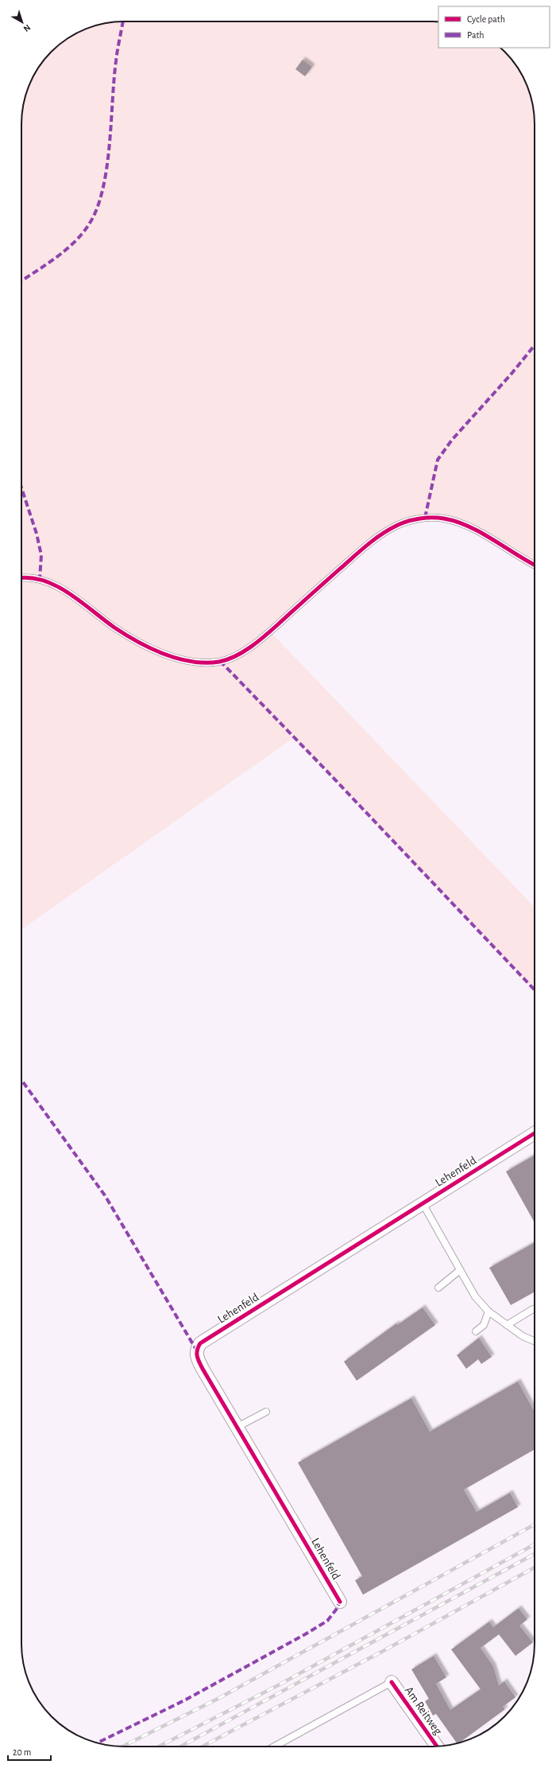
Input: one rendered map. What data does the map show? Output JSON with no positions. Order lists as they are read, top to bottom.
{
  "streets": {
    "street": ["Lehenfeld", "Am Reitweg"]
  },
  "legend": ["Cycle path", "Path"],
  "scale_bar": "20 m",
  "north": "bottom right"
}
